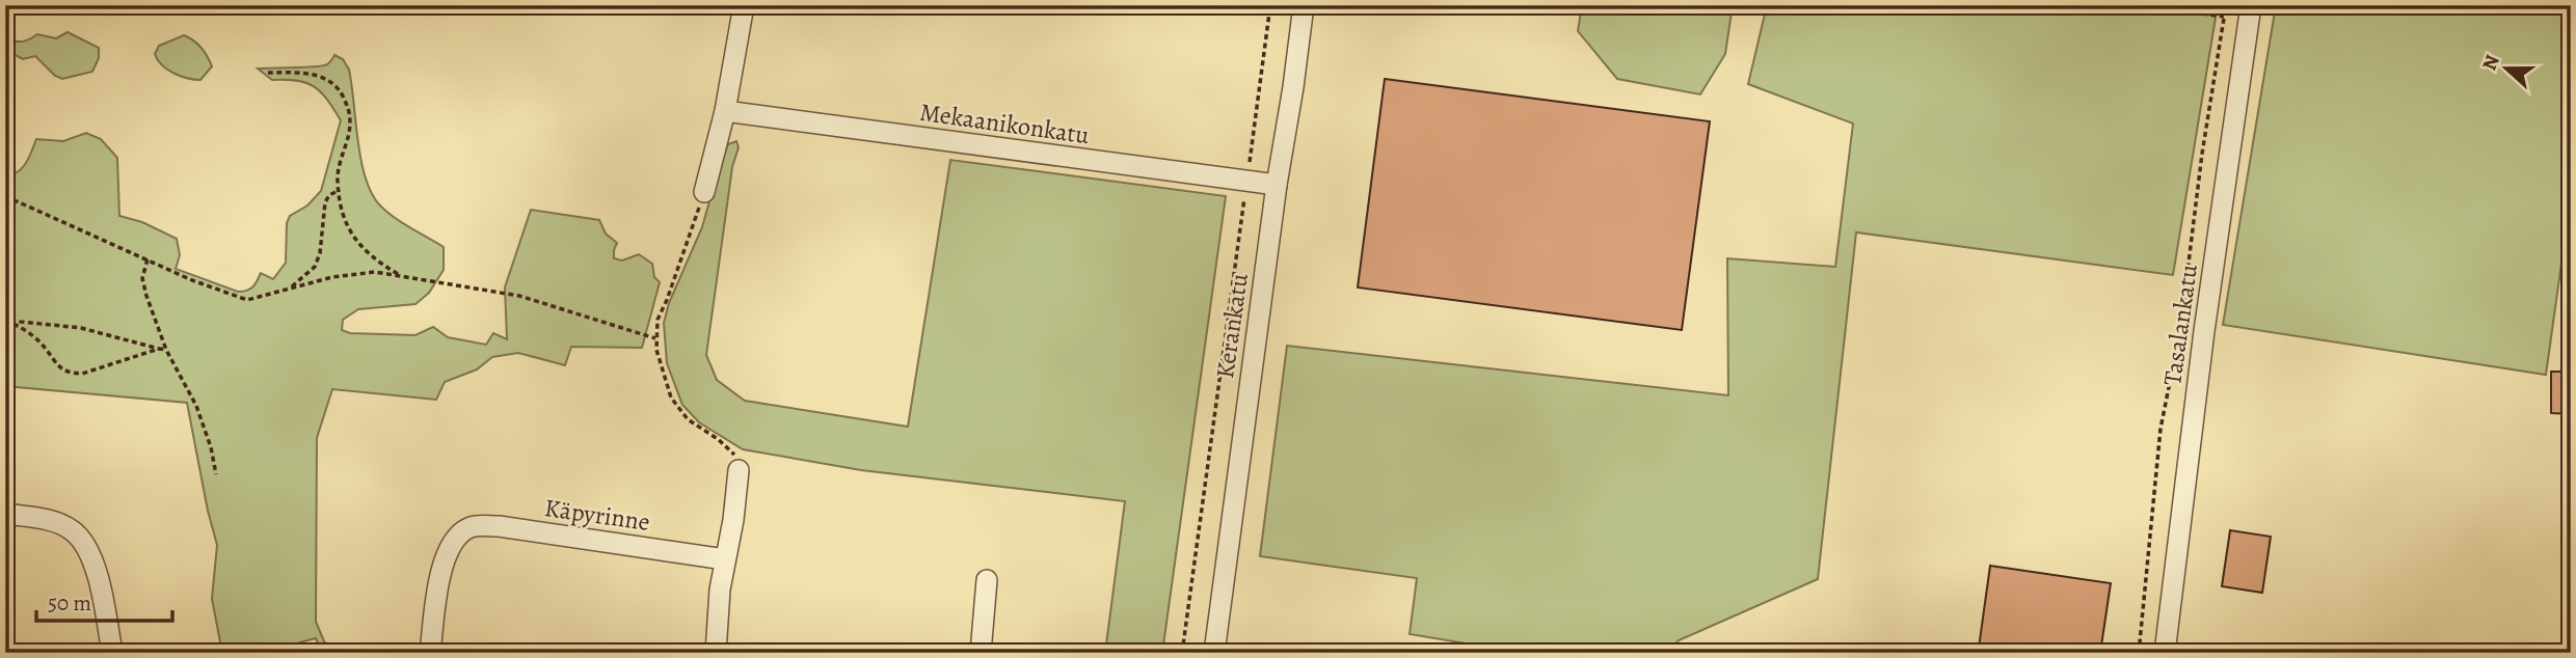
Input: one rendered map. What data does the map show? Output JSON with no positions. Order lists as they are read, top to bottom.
{
  "streets": {
    "street": [
      "Mekaanikonkatu",
      "Tasalankatu",
      "Kerankatu",
      "Käpyrinne"
    ]
  },
  "crossings": [
    ["Mekaanikonkatu", "Kerankatu"]
  ],
  "scale_bar": "50 m",
  "north": "left"
}
